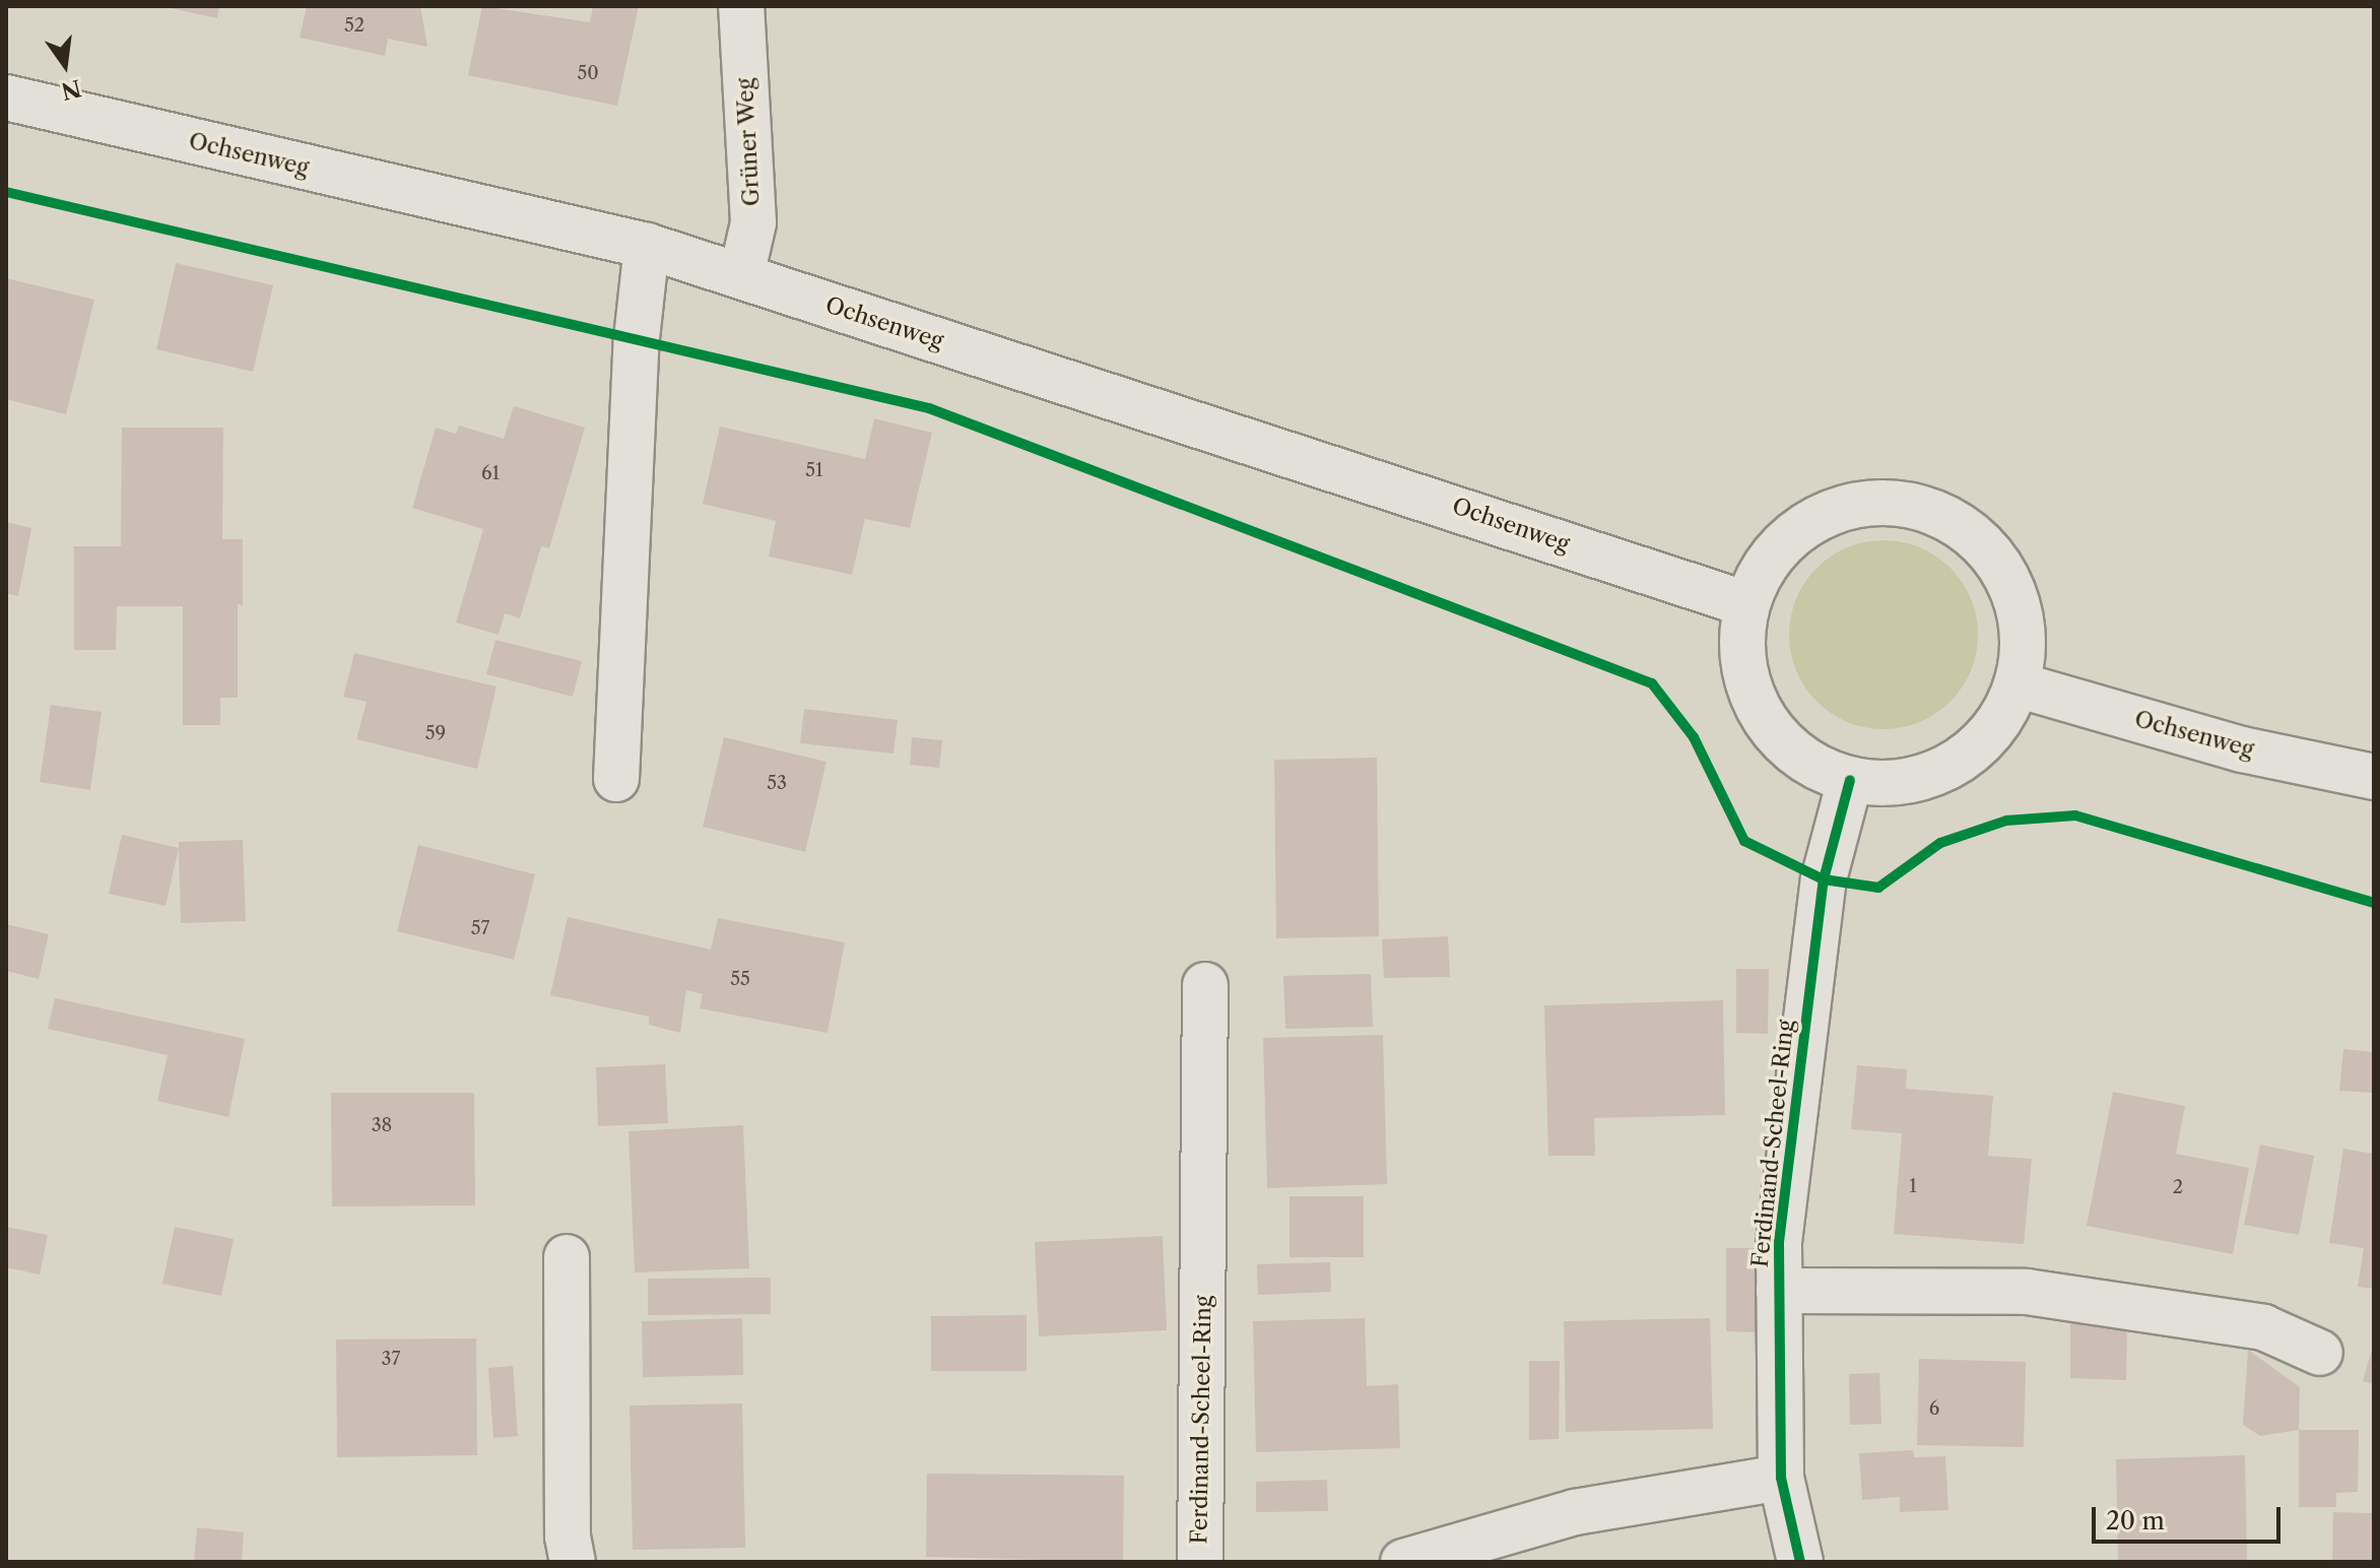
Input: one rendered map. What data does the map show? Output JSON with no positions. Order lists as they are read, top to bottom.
{
  "streets": {
    "street": ["Grüner Weg", "Ochsenweg", "Ferdinand-Scheel-Ring"]
  },
  "crossings": [
    ["Grüner Weg", "Ochsenweg"],
    ["Ochsenweg", "Ferdinand-Scheel-Ring"]
  ],
  "house_numbers": [
    "52",
    "50",
    "51",
    "61",
    "59",
    "53",
    "57",
    "55",
    "38",
    "1",
    "2",
    "37",
    "6"
  ],
  "scale_bar": "20 m",
  "north": "bottom"
}
